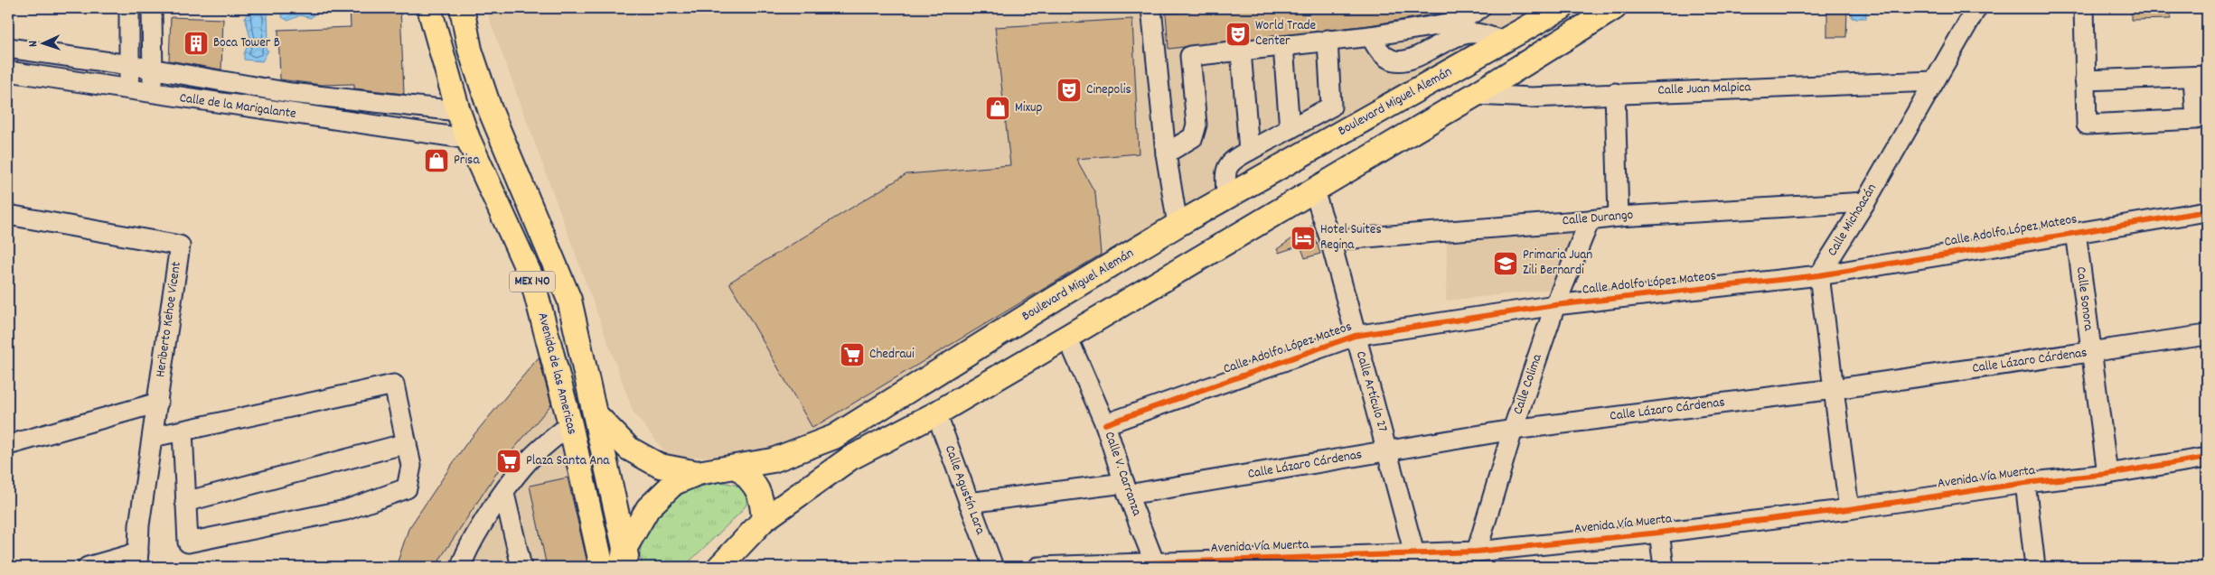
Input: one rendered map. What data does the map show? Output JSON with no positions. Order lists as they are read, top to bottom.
{
  "streets": {
    "main road": ["Boulevard Miguel Alemán", "MEX 140", "Avenida de las Americas"],
    "street": [
      "Calle Juan Malpica",
      "Calle de la Marigalante",
      "Calle Durango",
      "Calle Michoacán",
      "Calle Adolfo López Mateos",
      "Calle Sonora",
      "Heriberto Kehoe Vicent",
      "Calle Lázaro Cárdenas",
      "Calle Colima",
      "Calle Artículo 27",
      "Calle V. Carranza",
      "Avenida Vía Muerta",
      "Calle Agustín Lara"
    ]
  },
  "crossings": [
    ["Calle Juan Malpica", "Calle Michoacán"],
    ["Boulevard Miguel Alemán", "Avenida de las Americas"],
    ["Calle de la Marigalante", "Avenida de las Americas"],
    ["Calle Durango", "Calle Michoacán"],
    ["Calle Durango", "Calle Colima"],
    ["Calle Durango", "Calle Artículo 27"],
    ["Calle Michoacán", "Calle Adolfo López Mateos"],
    ["Calle Adolfo López Mateos", "Calle Sonora"],
    ["Calle Adolfo López Mateos", "Calle Colima"],
    ["Calle Adolfo López Mateos", "Calle Artículo 27"],
    ["Calle Adolfo López Mateos", "Calle V. Carranza"],
    ["Calle Sonora", "Calle Lázaro Cárdenas"],
    ["Calle Sonora", "Avenida Vía Muerta"],
    ["Calle Lázaro Cárdenas", "Calle Colima"],
    ["Calle Lázaro Cárdenas", "Calle Artículo 27"],
    ["Calle Lázaro Cárdenas", "Calle V. Carranza"],
    ["Calle Lázaro Cárdenas", "Calle Agustín Lara"],
    ["Calle Colima", "Avenida Vía Muerta"],
    ["Calle Artículo 27", "Avenida Vía Muerta"],
    ["Calle V. Carranza", "Avenida Vía Muerta"]
  ],
  "places": {
    "theatre": ["World Trade Center", "Cinepolis"],
    "building": ["Boca Tower B"],
    "shop": ["Mixup", "Prisa"],
    "hotel": ["Hotel Suites Regina"],
    "school or university": ["Primaria Juan Zili Bernardi"],
    "supermarket": ["Chedraui", "Plaza Santa Ana"]
  },
  "north": "left"
}
